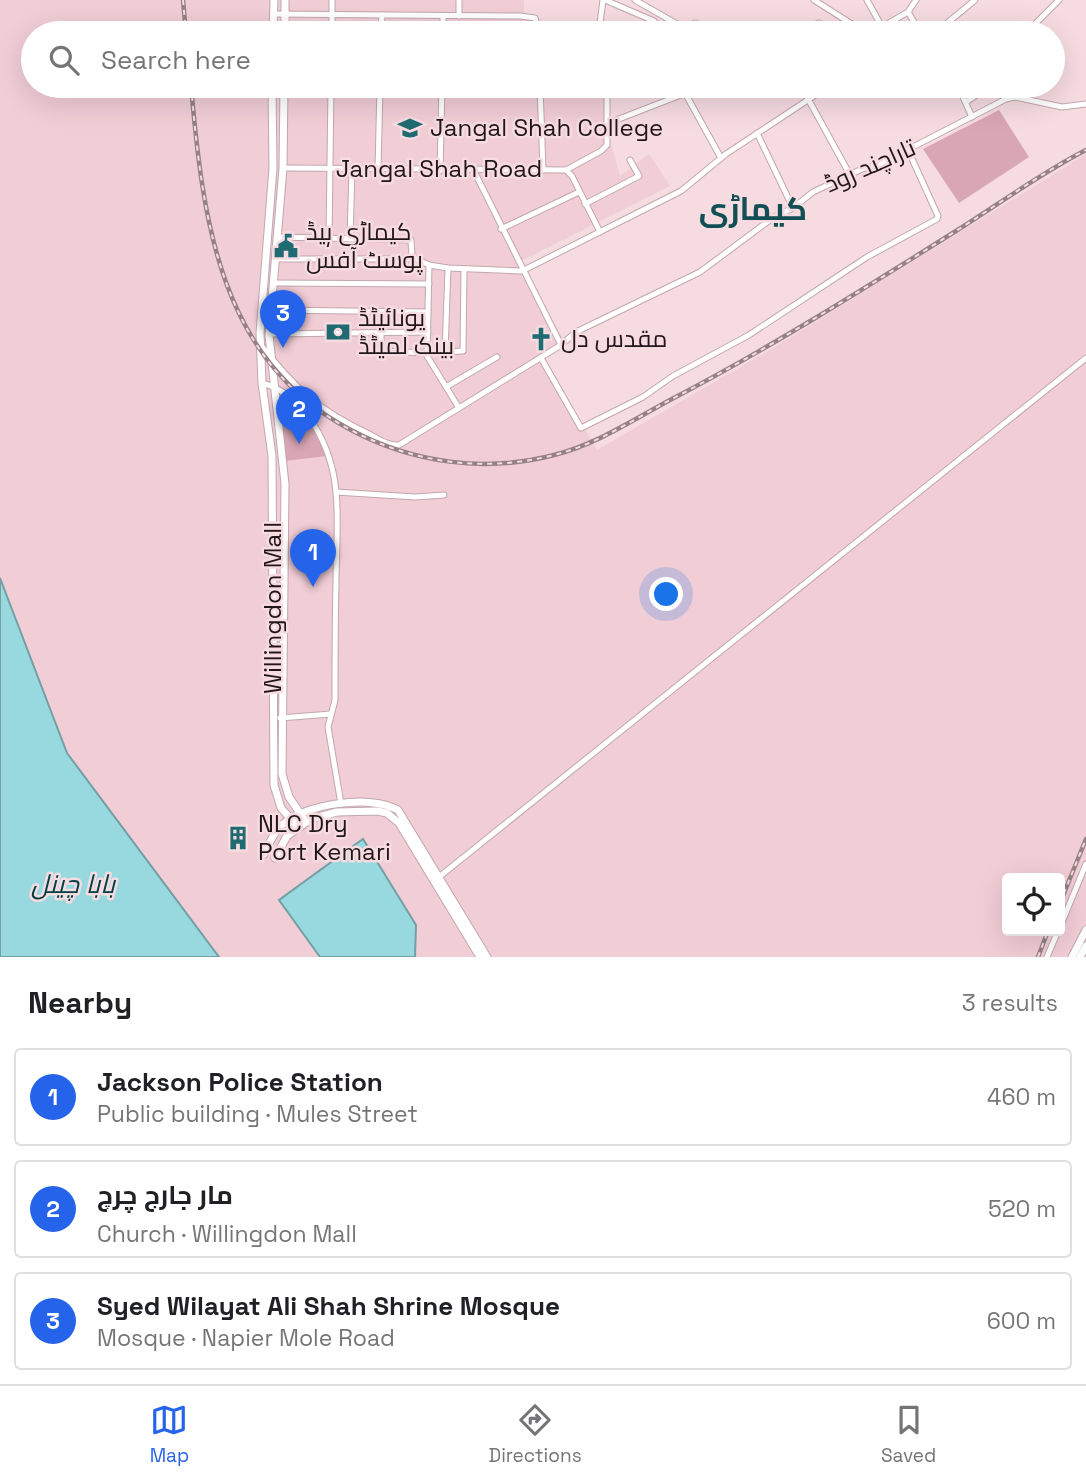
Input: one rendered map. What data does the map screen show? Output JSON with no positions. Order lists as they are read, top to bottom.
{
  "streets": {
    "main road": ["Willingdon Mall"],
    "street": ["تاراچند روڈ", "Jangal Shah Road"]
  },
  "crossings": [
    ["تاراچند روڈ", "Willingdon Mall"],
    ["Jangal Shah Road", "Willingdon Mall"]
  ],
  "districts": ["کیماڑی"],
  "water": ["بابا چینل"],
  "places": {
    "school or university": ["Jangal Shah College"],
    "public building": ["کیماڑی ہیڈ پوسٹ آفس"],
    "bank": ["یونائیٹڈ بینک لمیٹڈ"],
    "church": ["مقدس دل"],
    "building": ["NLC Dry Port Kemari"]
  },
  "page": {
    "search": "Search here",
    "pins": ["3", "2", "1"],
    "heading": ["Nearby", "3 results"],
    "list": [
      {
        "mark": "1",
        "name": "Jackson Police Station",
        "note": "Public building · Mules Street",
        "value": "460 m"
      },
      {
        "mark": "2",
        "name": "مار جارج چرچ",
        "note": "Church · Willingdon Mall",
        "value": "520 m"
      },
      {
        "mark": "3",
        "name": "Syed Wilayat Ali Shah Shrine Mosque",
        "note": "Mosque · Napier Mole Road",
        "value": "600 m"
      }
    ],
    "nav": ["Map", "Directions", "Saved"]
  }
}
